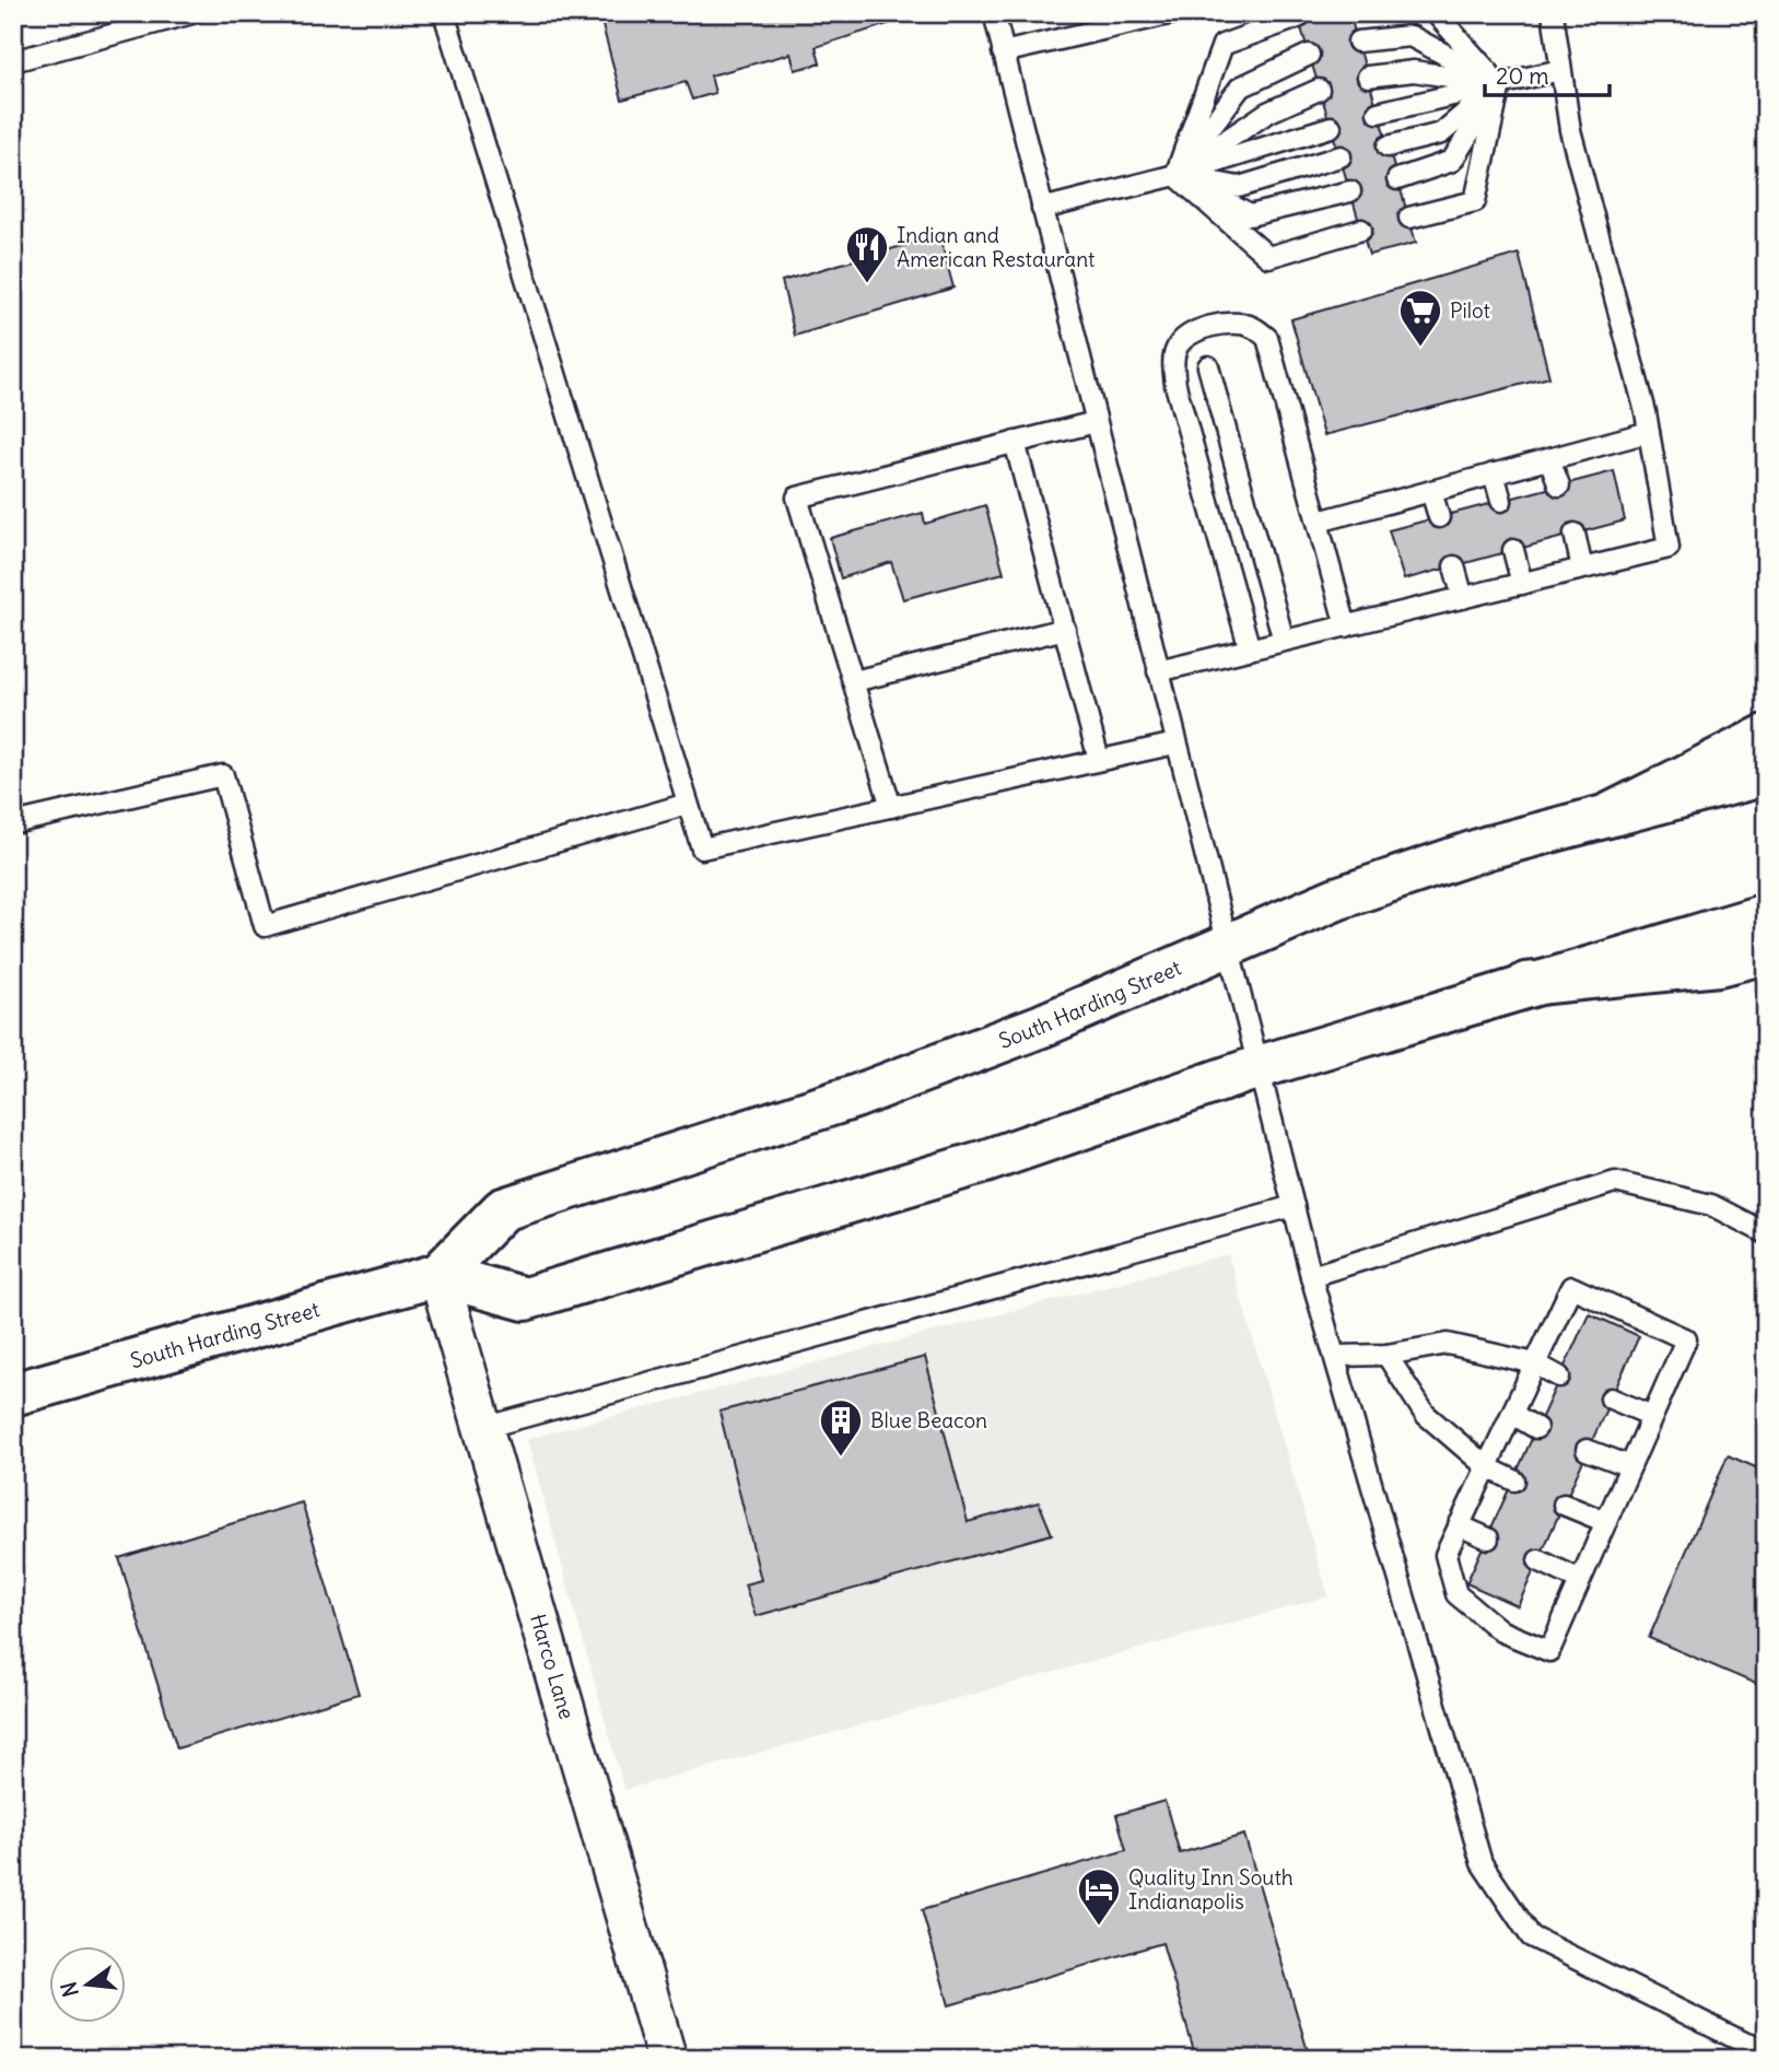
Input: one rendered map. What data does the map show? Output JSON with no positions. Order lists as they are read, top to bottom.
{
  "streets": {
    "main road": ["South Harding Street"],
    "street": ["Harco Lane"]
  },
  "crossings": [
    ["South Harding Street", "Harco Lane"]
  ],
  "places": {
    "restaurant": ["Indian and American Restaurant"],
    "supermarket": ["Pilot"],
    "building": ["Blue Beacon"],
    "hotel": ["Quality Inn South Indianapolis"]
  },
  "scale_bar": "20 m",
  "north": "left"
}
